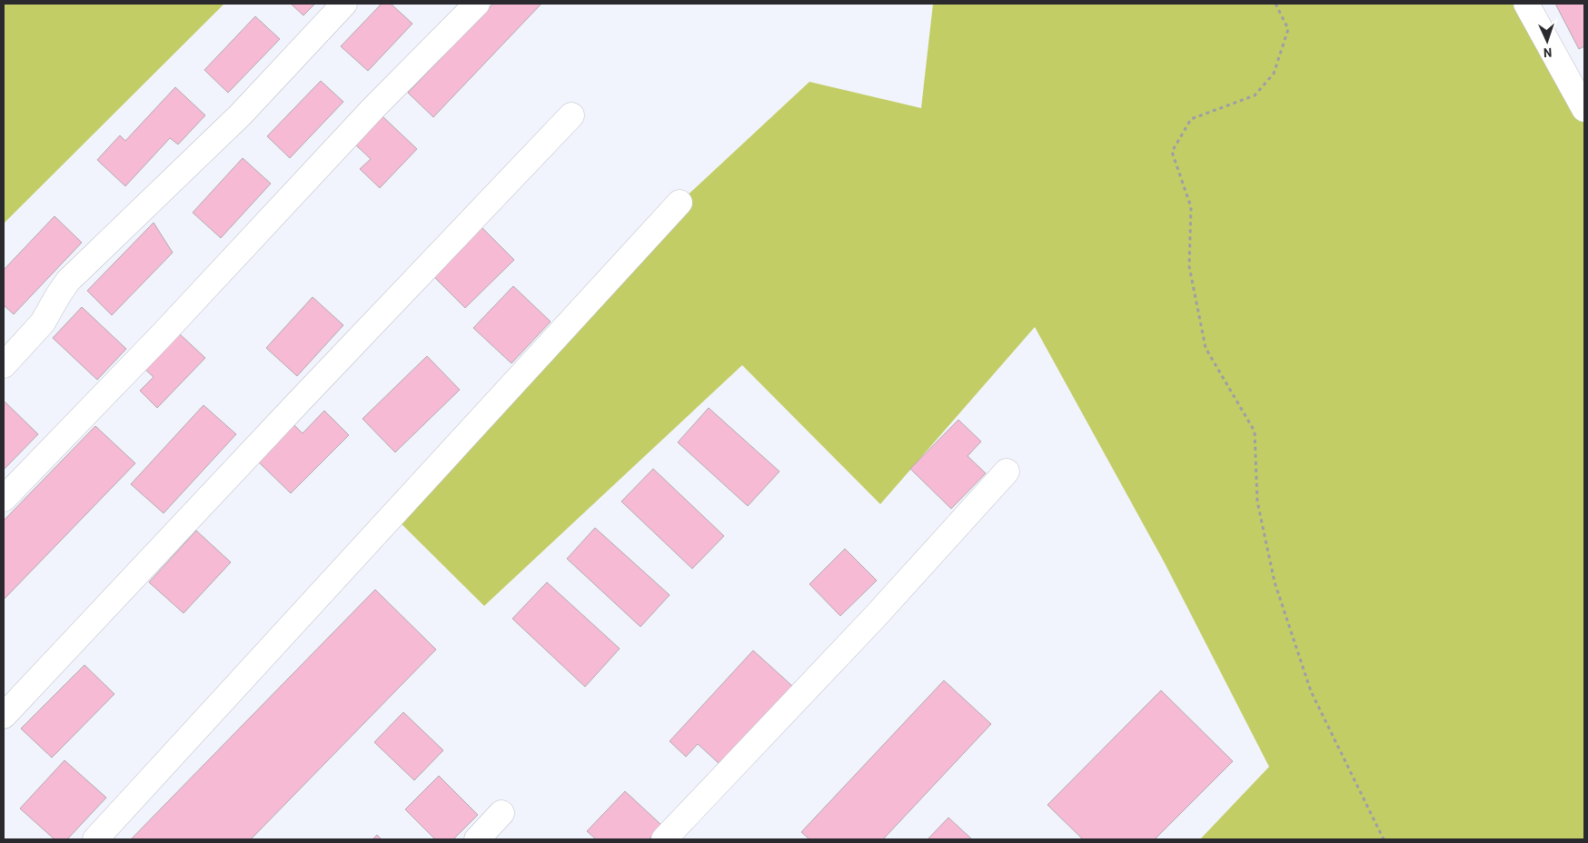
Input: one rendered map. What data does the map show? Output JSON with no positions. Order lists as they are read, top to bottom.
{
  "north": "bottom"
}
